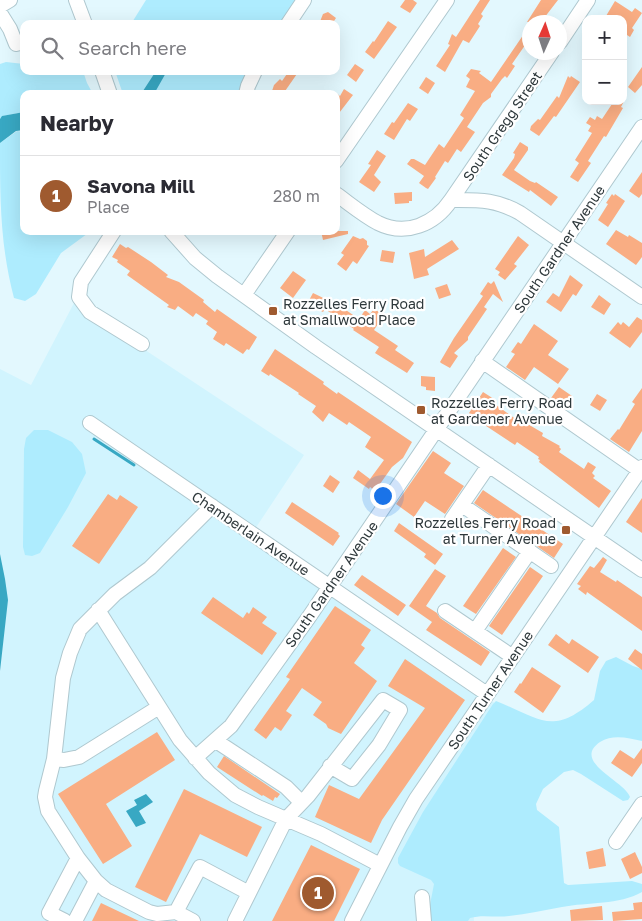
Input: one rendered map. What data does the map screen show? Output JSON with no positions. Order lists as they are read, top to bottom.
{
  "streets": {
    "street": [
      "South Gregg Street",
      "South Gardner Avenue",
      "Chamberlain Avenue",
      "South Turner Avenue"
    ]
  },
  "crossings": [
    ["South Gardner Avenue", "Chamberlain Avenue"],
    ["Chamberlain Avenue", "South Turner Avenue"]
  ],
  "places": {
    "transit": ["Rozzelles Ferry Road at Smallwood Place", "Rozzelles Ferry Road at Gardener Avenue", "Rozzelles Ferry Road at Turner Avenue"]
  },
  "north": "top",
  "page": {
    "map_buttons": ["+", "−"],
    "search": "Search here",
    "heading": "Nearby",
    "list": [
      {
        "mark": "1",
        "name": "Savona Mill",
        "note": "Place",
        "value": "280 m"
      }
    ],
    "pins": "1"
  }
}
